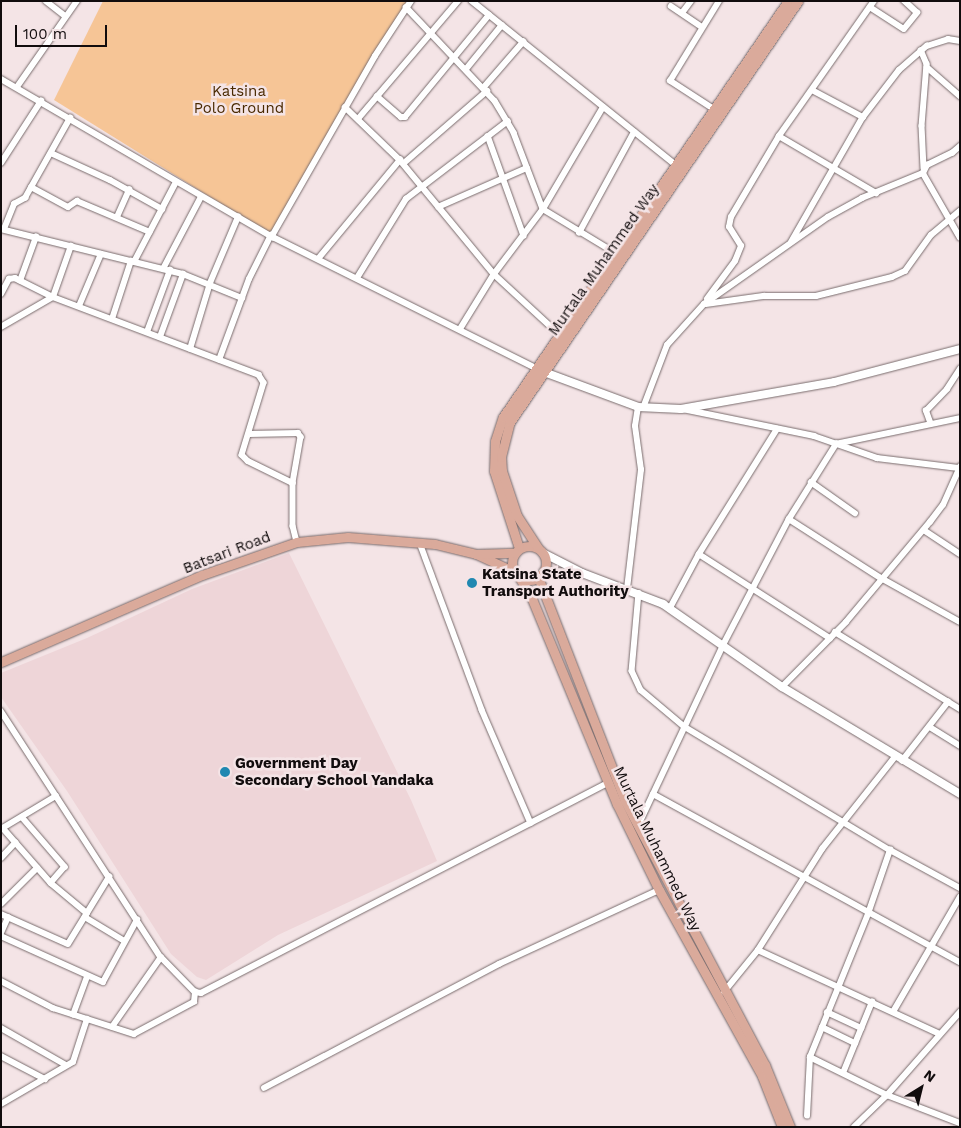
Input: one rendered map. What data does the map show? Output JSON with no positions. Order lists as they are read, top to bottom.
{
  "streets": {
    "main road": ["Murtala Muhammed Way", "Batsari Road"]
  },
  "parks": ["Katsina Polo Ground"],
  "places": ["Katsina State Transport Authority", "Government Day Secondary School Yandaka"],
  "scale_bar": "100 m",
  "north": "top right"
}
